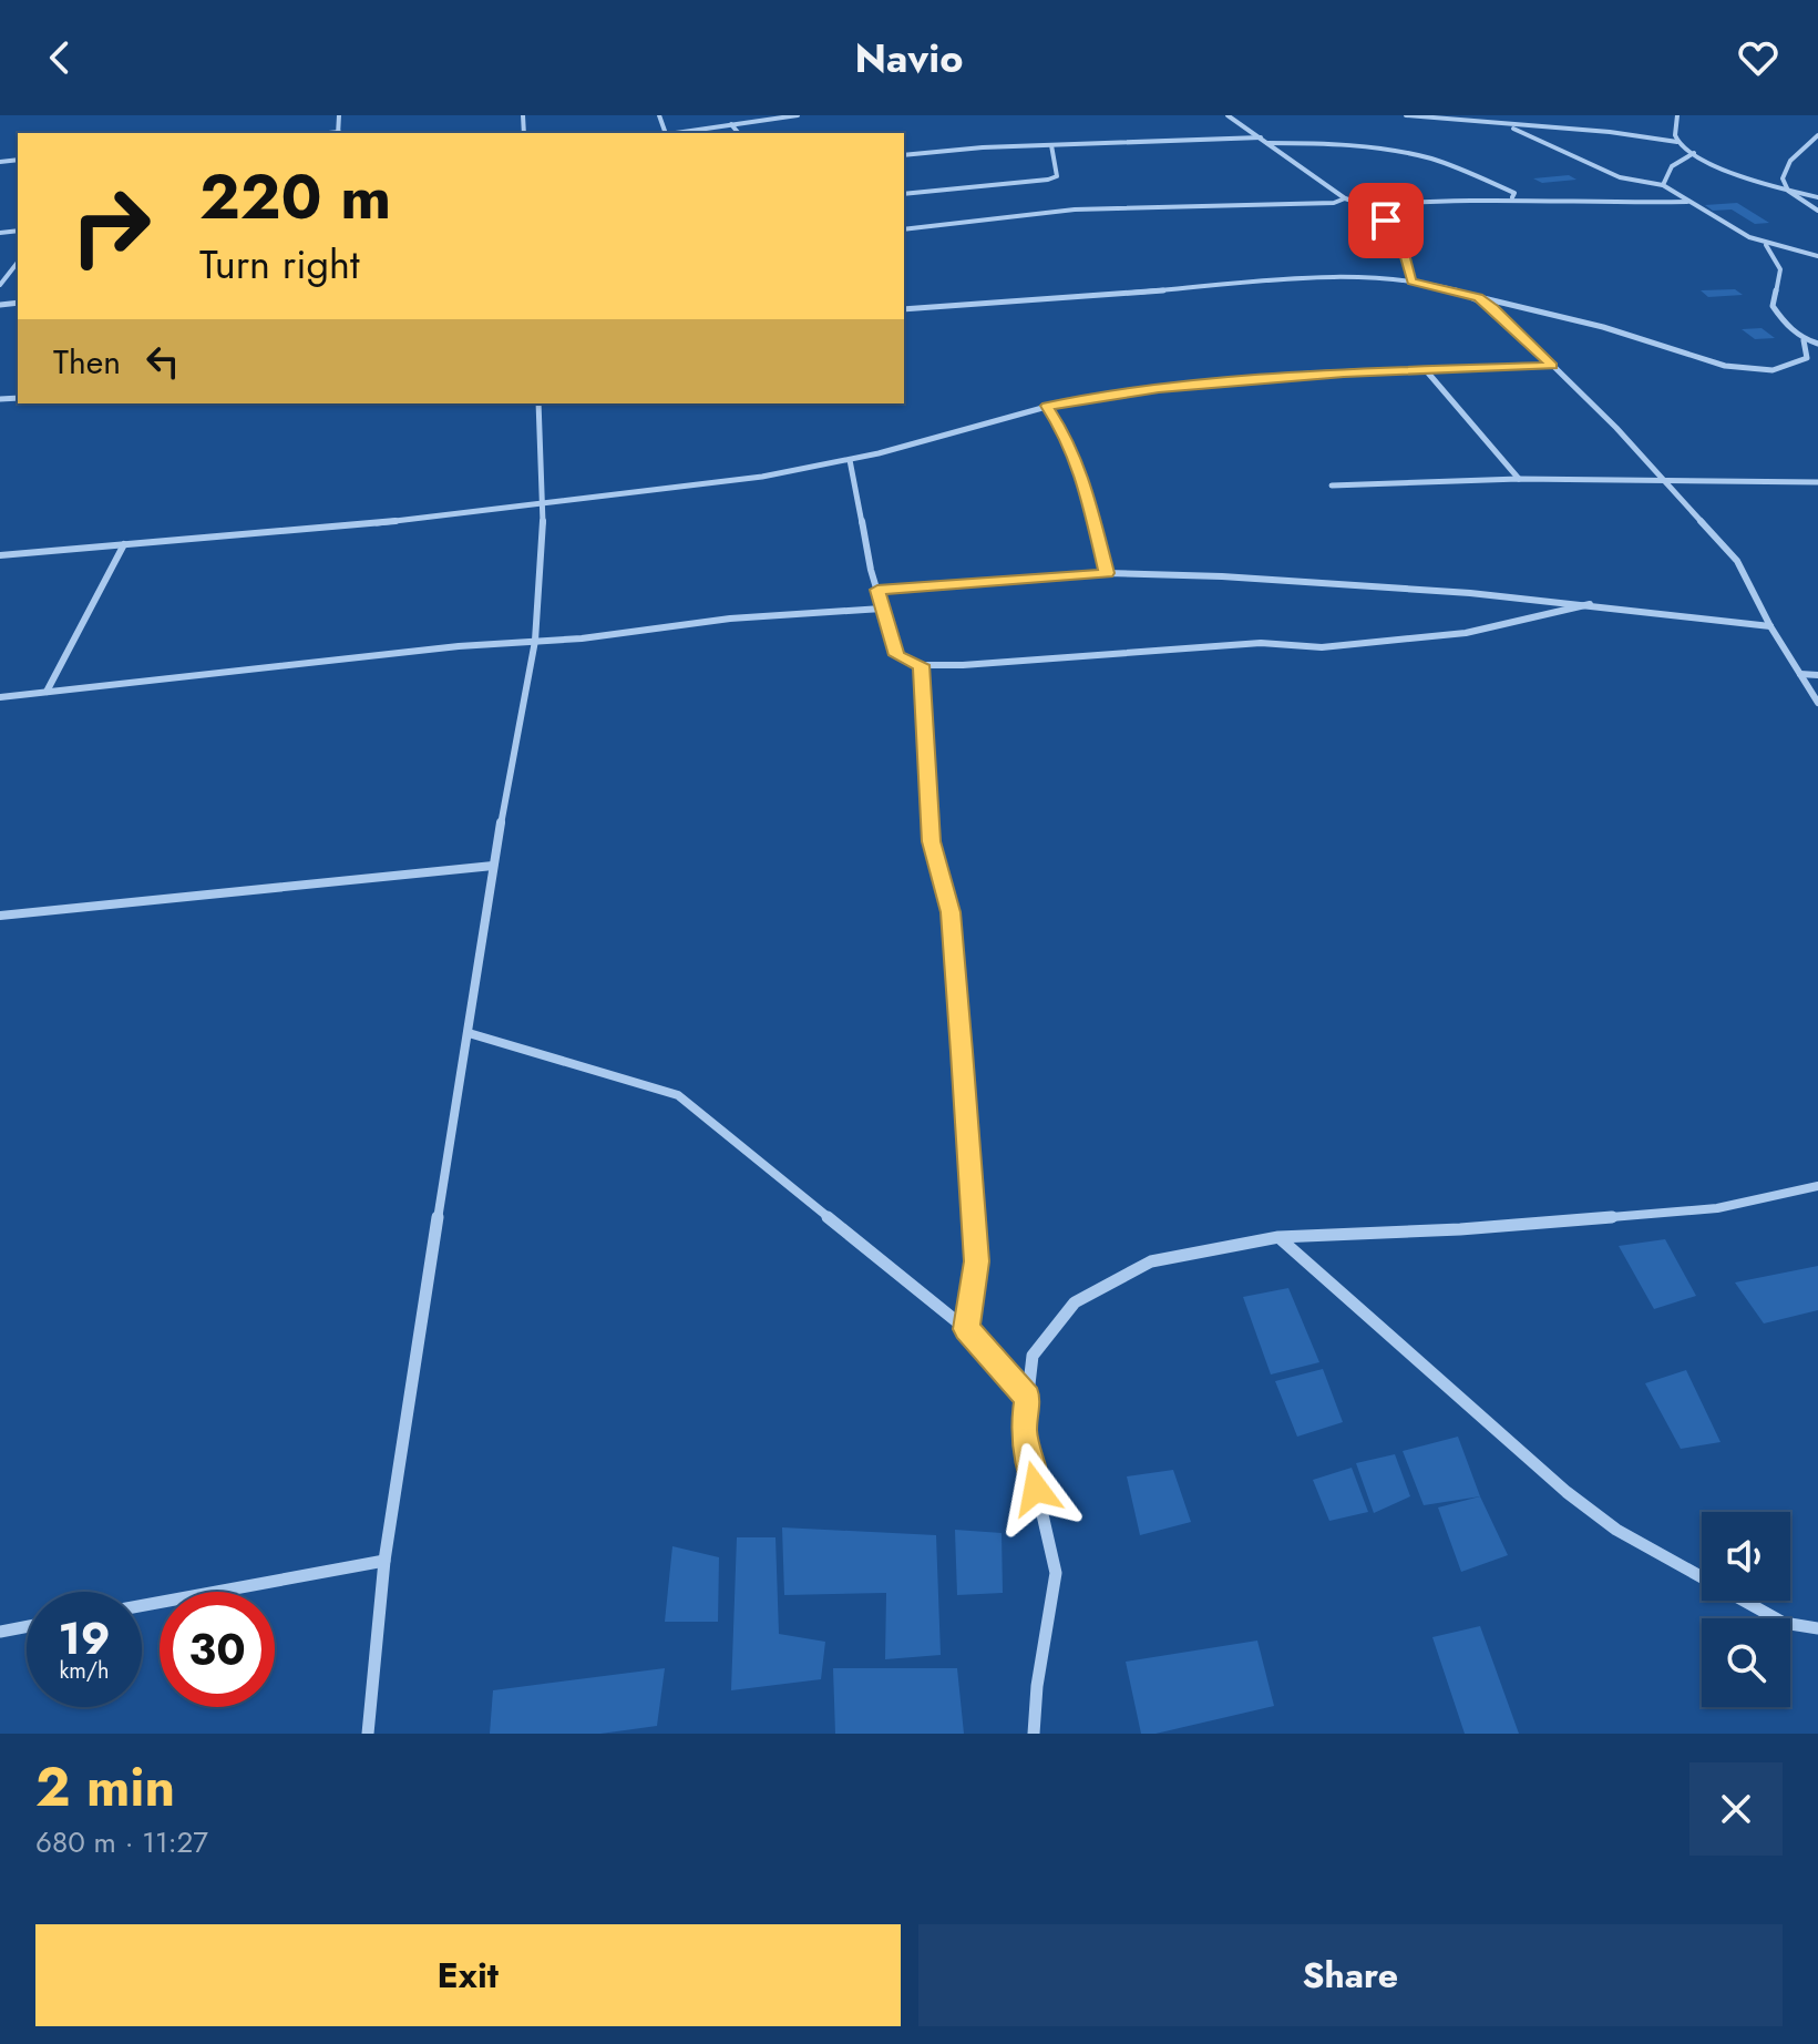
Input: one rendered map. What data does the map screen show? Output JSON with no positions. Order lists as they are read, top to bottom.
{
  "page": {
    "header": "Navio",
    "turn": ["220 m", "Turn right"],
    "then": "Then",
    "speed": "19 km/h",
    "limit": "30",
    "heading": ["2 min", "680 m · 11:27"],
    "buttons": ["Exit", "Share"]
  }
}
